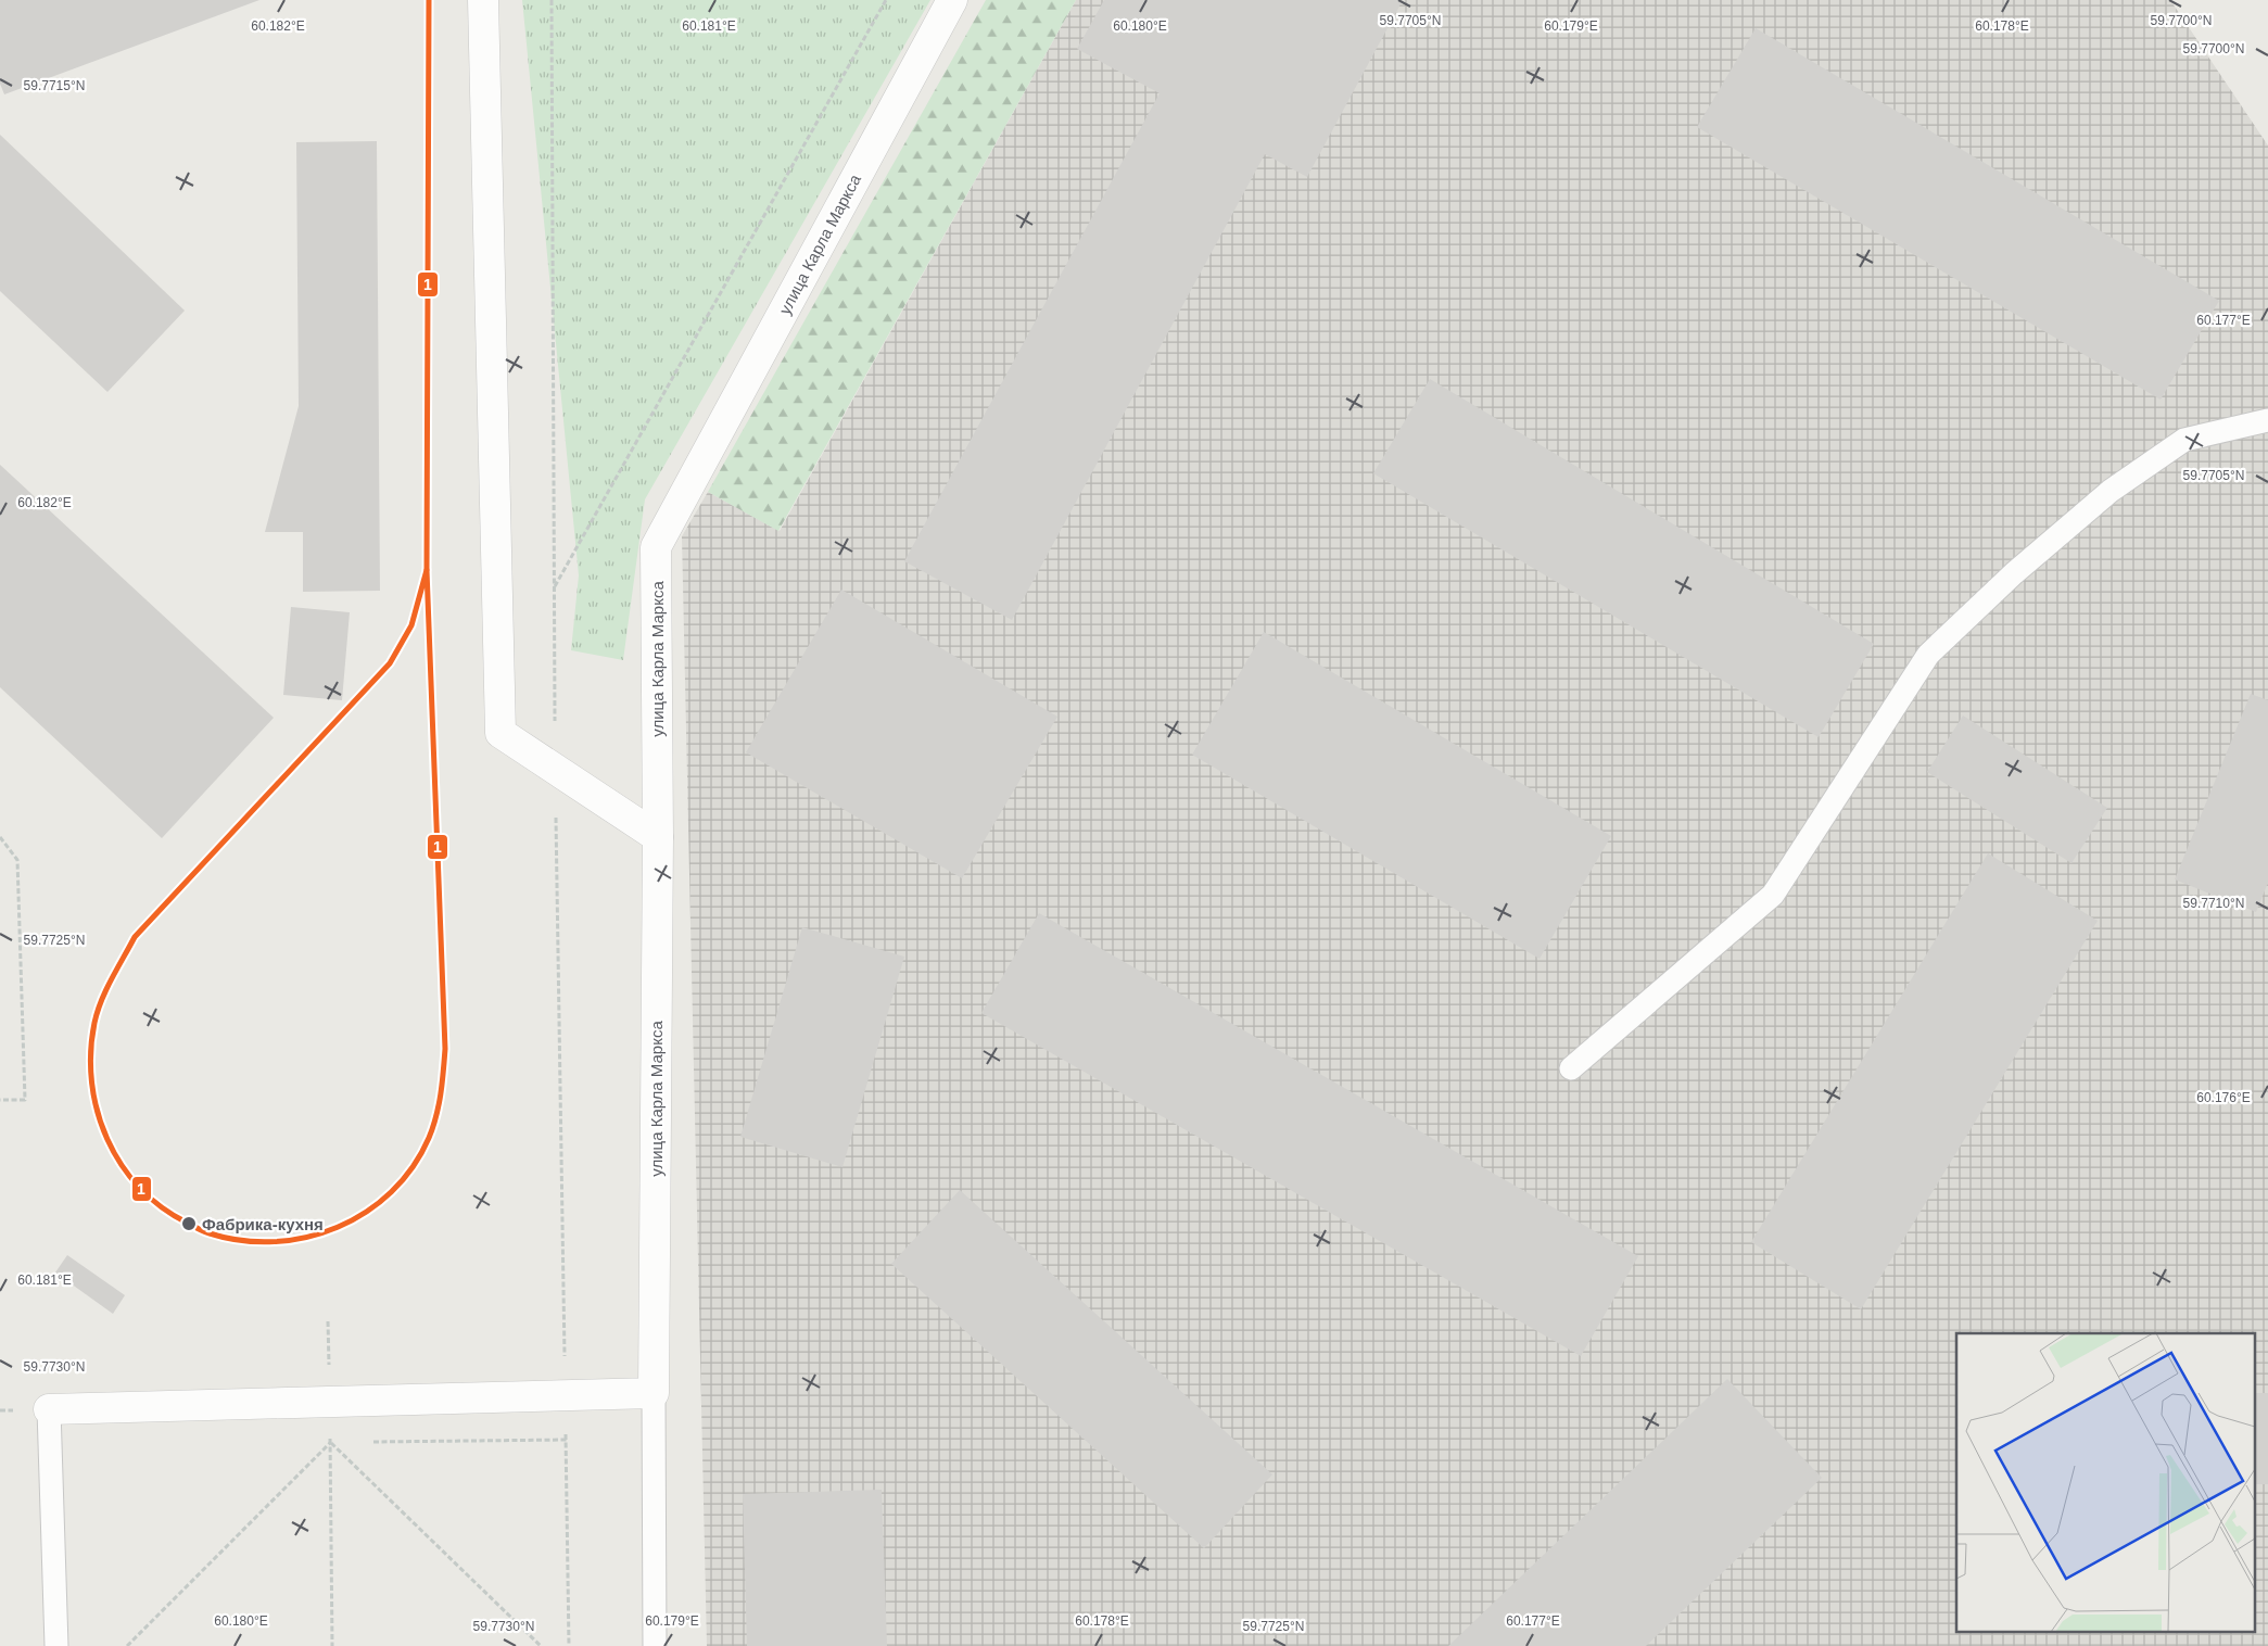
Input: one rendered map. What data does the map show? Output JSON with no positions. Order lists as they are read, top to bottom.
{
  "streets": {
    "street": ["улица Карла Маркса"]
  },
  "places": ["Фабрика-кухня"],
  "lines": ["transit line 1"],
  "coordinates": [
    "59.7705°N",
    "59.7700°N",
    "60.182°E",
    "60.181°E",
    "60.180°E",
    "60.179°E",
    "60.178°E",
    "59.7715°N",
    "60.177°E",
    "59.7710°N",
    "59.7725°N",
    "60.176°E",
    "59.7730°N"
  ]
}
